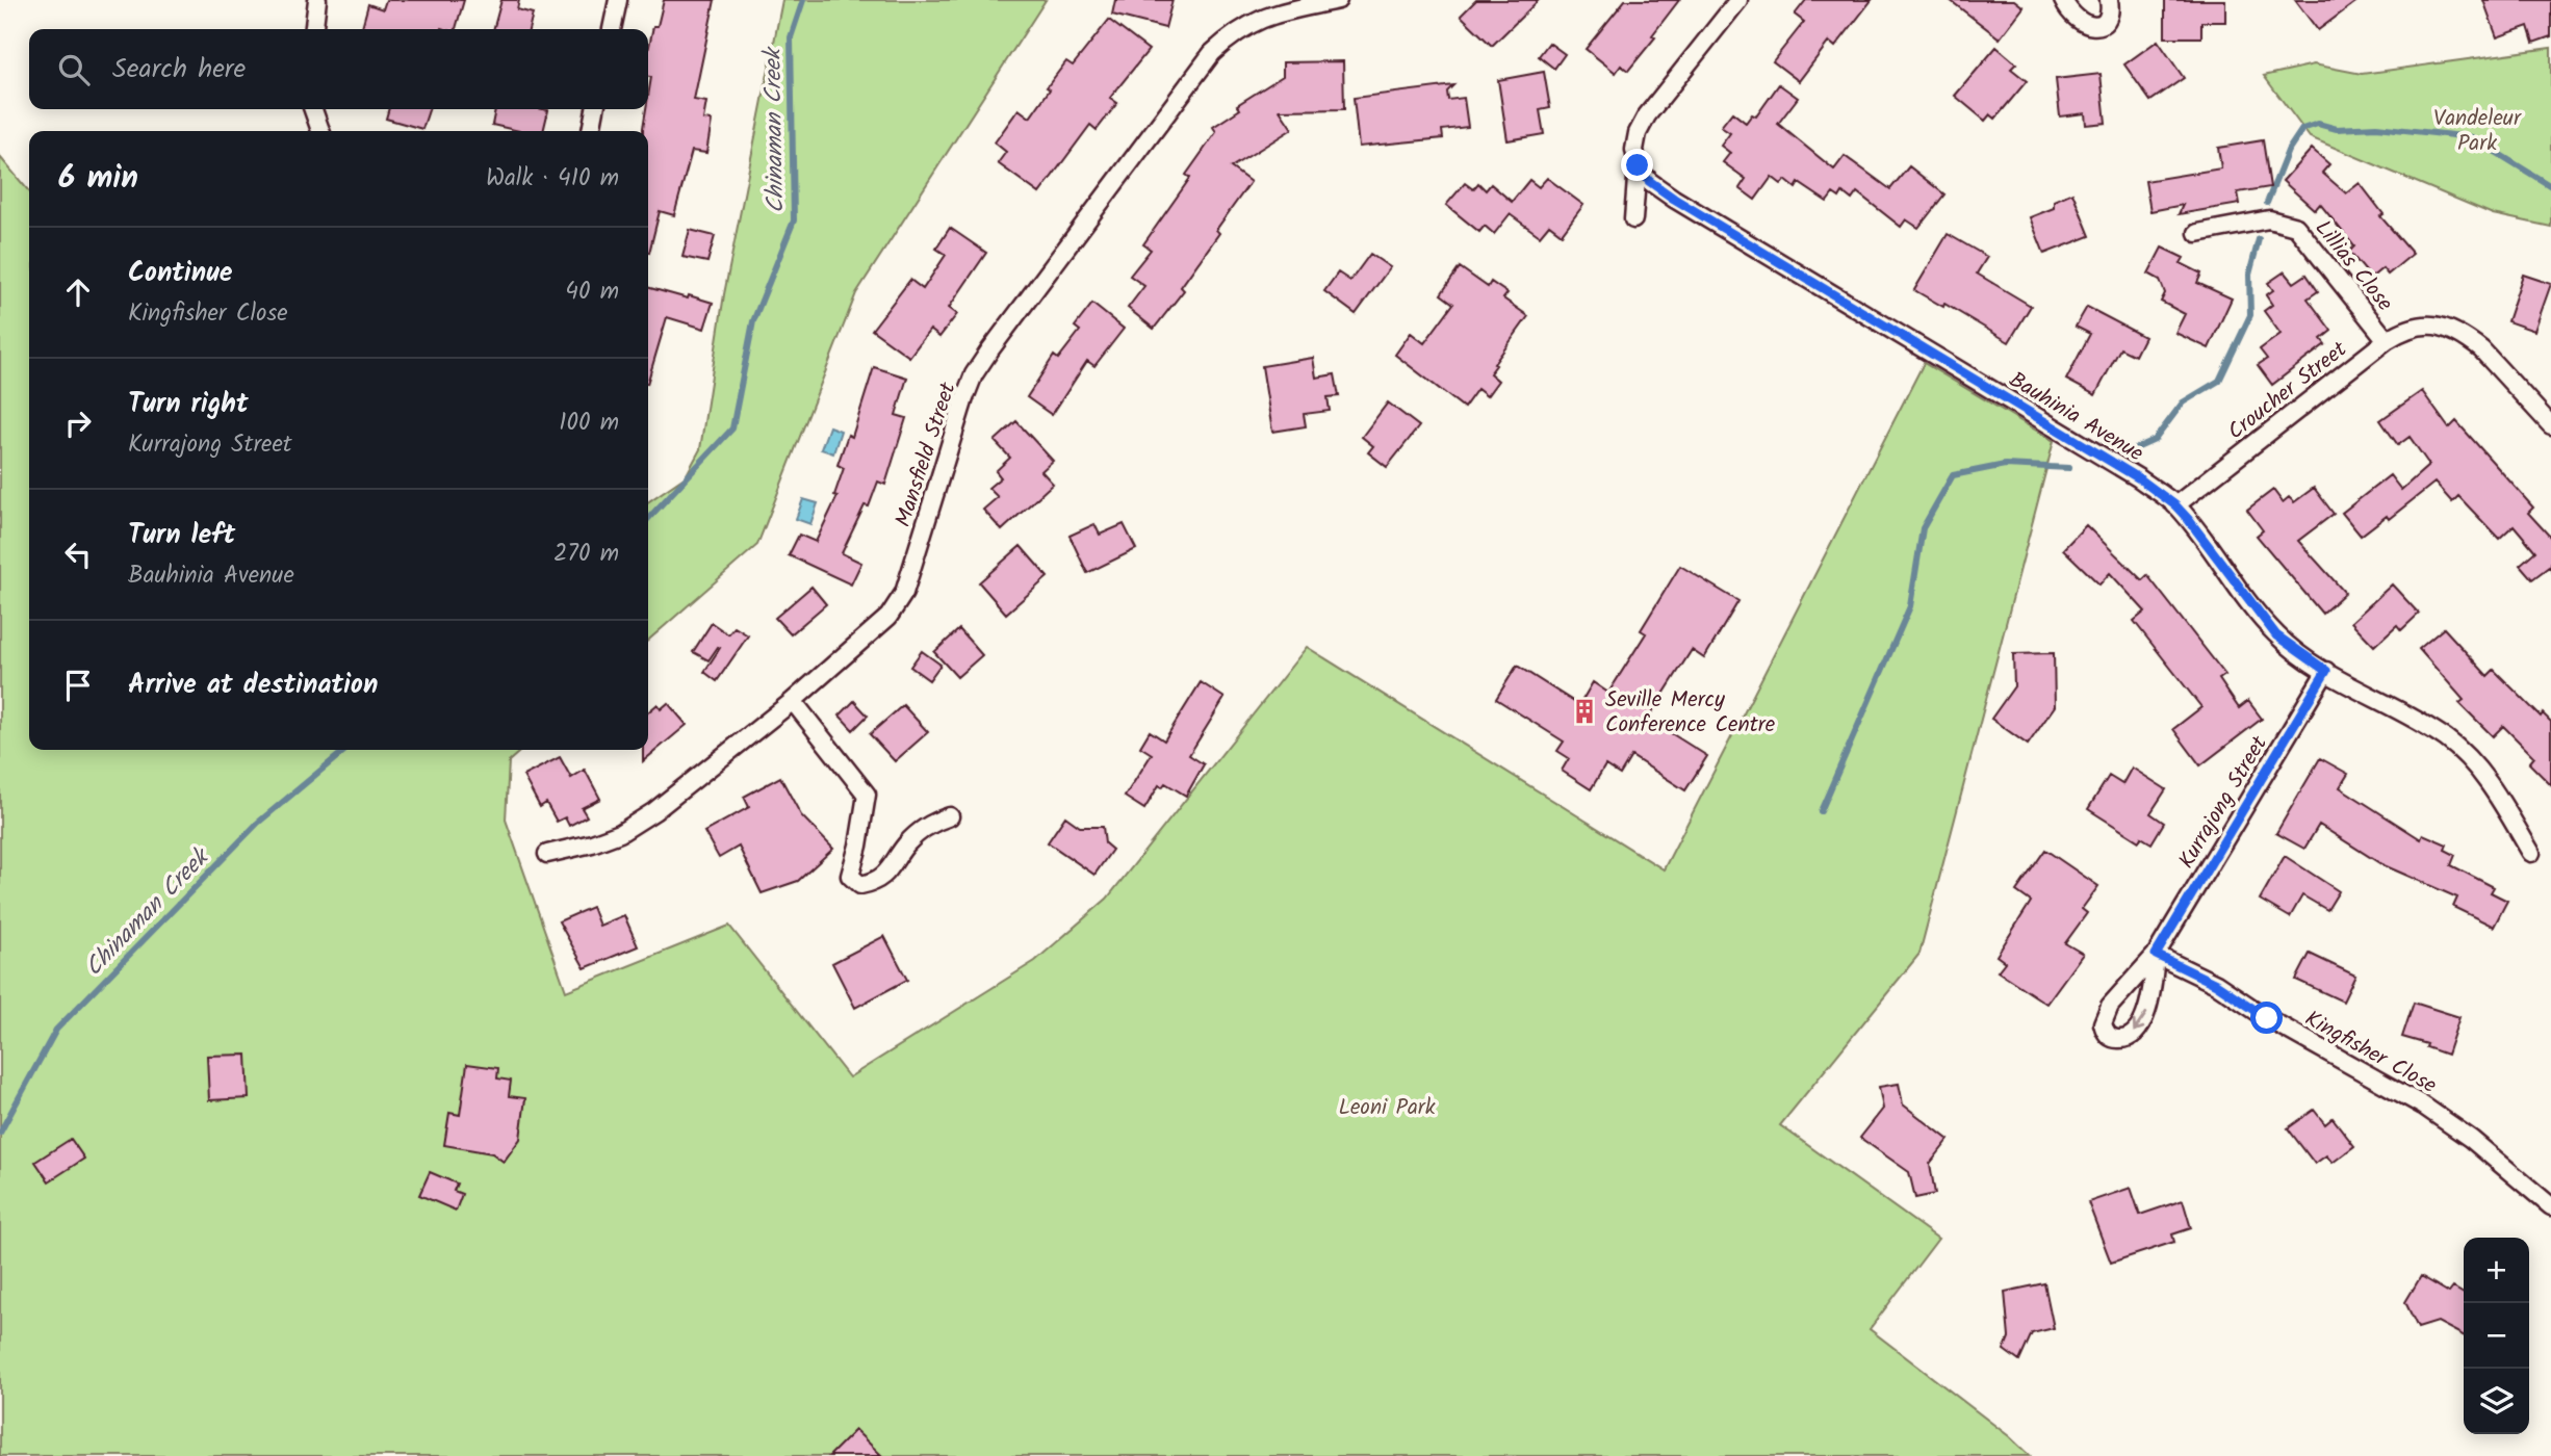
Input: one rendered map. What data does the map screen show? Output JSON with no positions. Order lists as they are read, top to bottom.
{
  "streets": {
    "street": [
      "Lillias Close",
      "Croucher Street",
      "Bauhinia Avenue",
      "Mansfield Street",
      "Kurrajong Street",
      "Kingfisher Close"
    ]
  },
  "crossings": [
    ["Lillias Close", "Croucher Street"],
    ["Croucher Street", "Bauhinia Avenue"],
    ["Bauhinia Avenue", "Kurrajong Street"],
    ["Kurrajong Street", "Kingfisher Close"]
  ],
  "water": ["Chinaman Creek"],
  "parks": ["Vandeleur Park", "Leoni Park"],
  "places": {
    "building": ["Seville Mercy Conference Centre"]
  },
  "page": {
    "search": "Search here",
    "heading": ["6 min", "Walk · 410 m"],
    "list": [
      ["Continue", "Kingfisher Close", "40 m"],
      ["Turn right", "Kurrajong Street", "100 m"],
      ["Turn left", "Bauhinia Avenue", "270 m"],
      "Arrive at destination"
    ],
    "map_buttons": ["+", "−"]
  }
}
